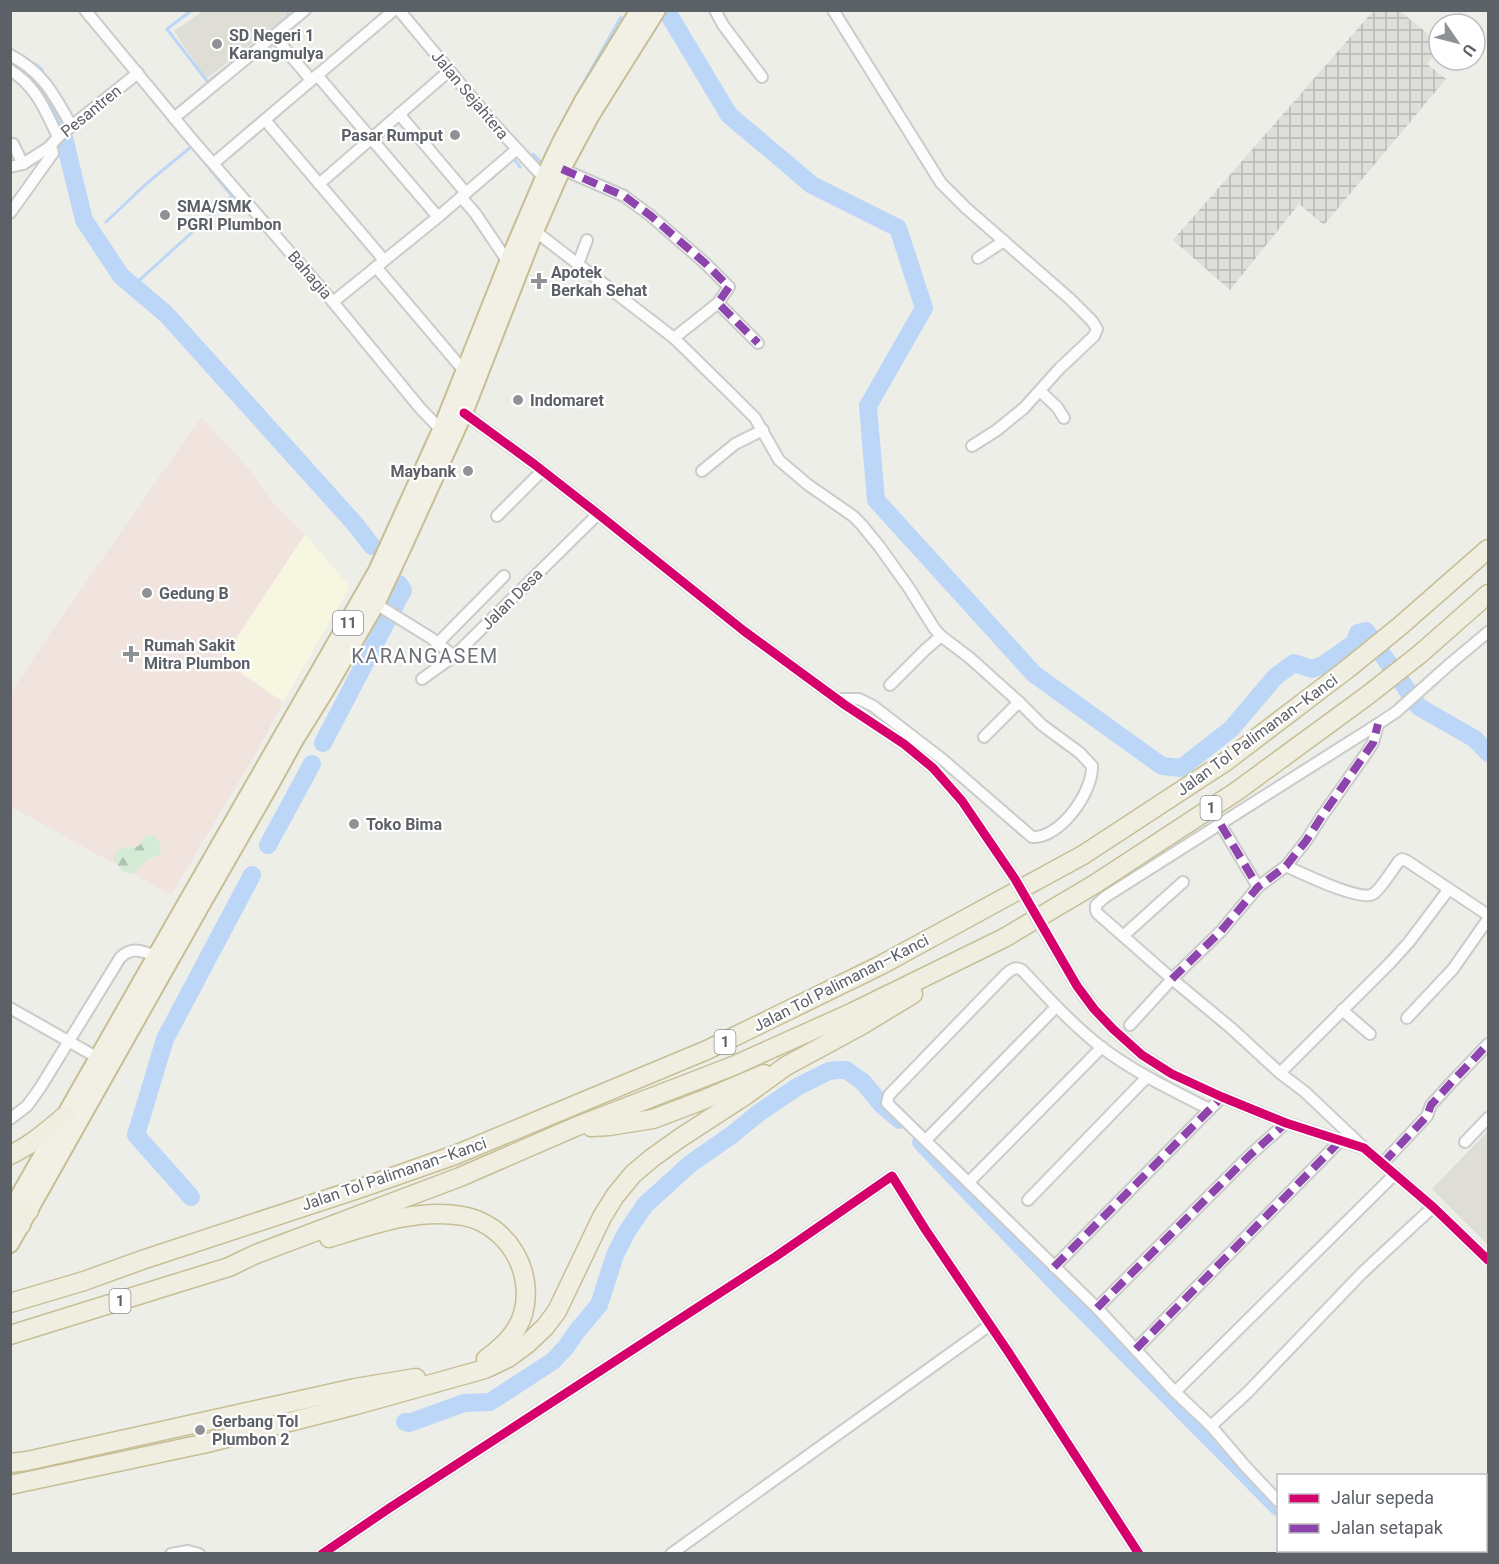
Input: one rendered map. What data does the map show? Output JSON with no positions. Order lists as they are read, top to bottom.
{
  "streets": {
    "highway": ["11", "Jalan Tol Palimanan–Kanci", "1"],
    "street": [
      "Jalan Sejahtera",
      "Pesantren",
      "Bahagia",
      "Jalan Desa"
    ]
  },
  "crossings": [
    ["Jalan Sejahtera", "11"],
    ["Pesantren", "Bahagia"],
    ["Bahagia", "11"]
  ],
  "districts": ["KARANGASEM"],
  "places": {
    "other": [
      "SD Negeri 1 Karangmulya",
      "Pasar Rumput",
      "SMA/SMK PGRI Plumbon",
      "Indomaret",
      "Maybank",
      "Gedung B",
      "Toko Bima",
      "Gerbang Tol Plumbon 2"
    ],
    "health": ["Apotek Berkah Sehat", "Rumah Sakit Mitra Plumbon"]
  },
  "legend": ["Jalur sepeda", "Jalan setapak"],
  "north": "bottom right"
}
